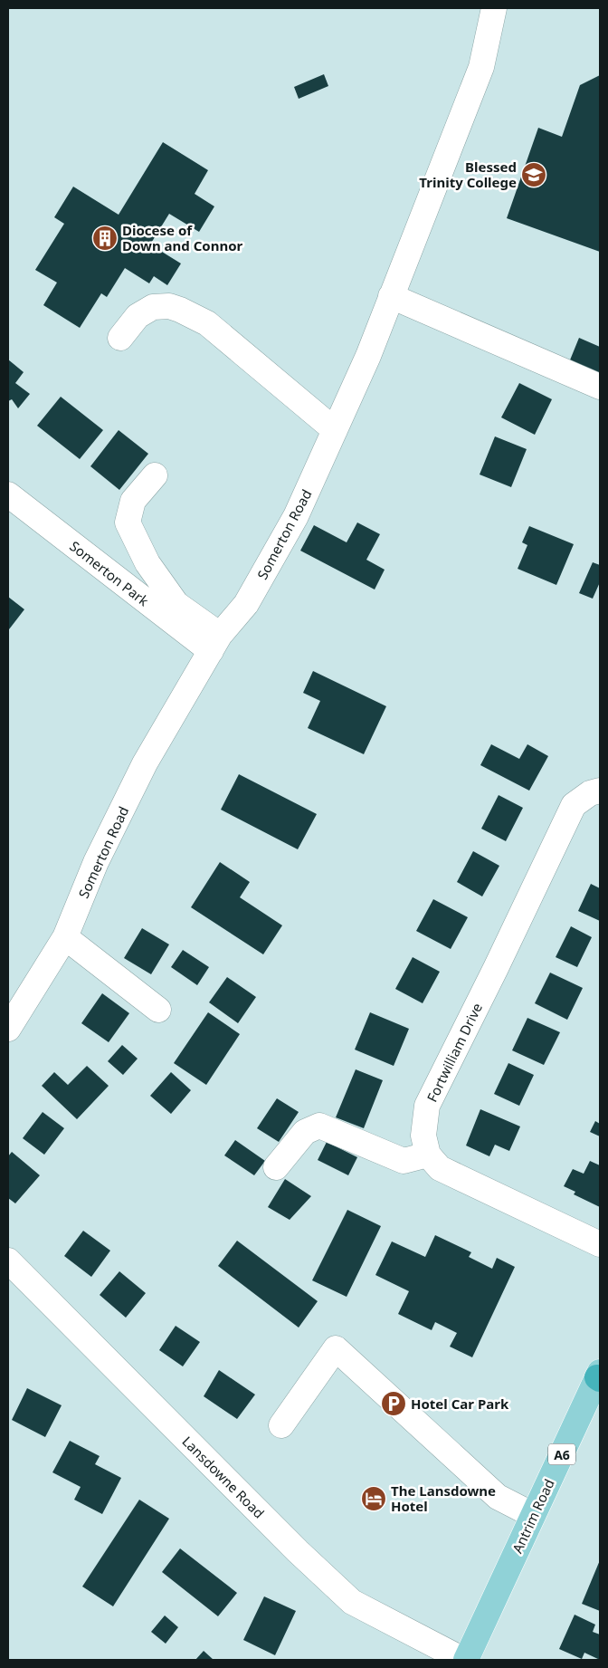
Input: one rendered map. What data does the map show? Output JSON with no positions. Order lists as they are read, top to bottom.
{
  "streets": {
    "main road": ["A6", "Antrim Road"],
    "street": [
      "Somerton Road",
      "Somerton Park",
      "Fortwilliam Drive",
      "Lansdowne Road"
    ]
  },
  "crossings": [
    ["Somerton Road", "Somerton Park"],
    ["Lansdowne Road", "Antrim Road"]
  ],
  "places": {
    "school or university": ["Blessed Trinity College"],
    "building": ["Diocese of Down and Connor"],
    "parking": ["Hotel Car Park"],
    "hotel": ["The Lansdowne Hotel"]
  }
}
